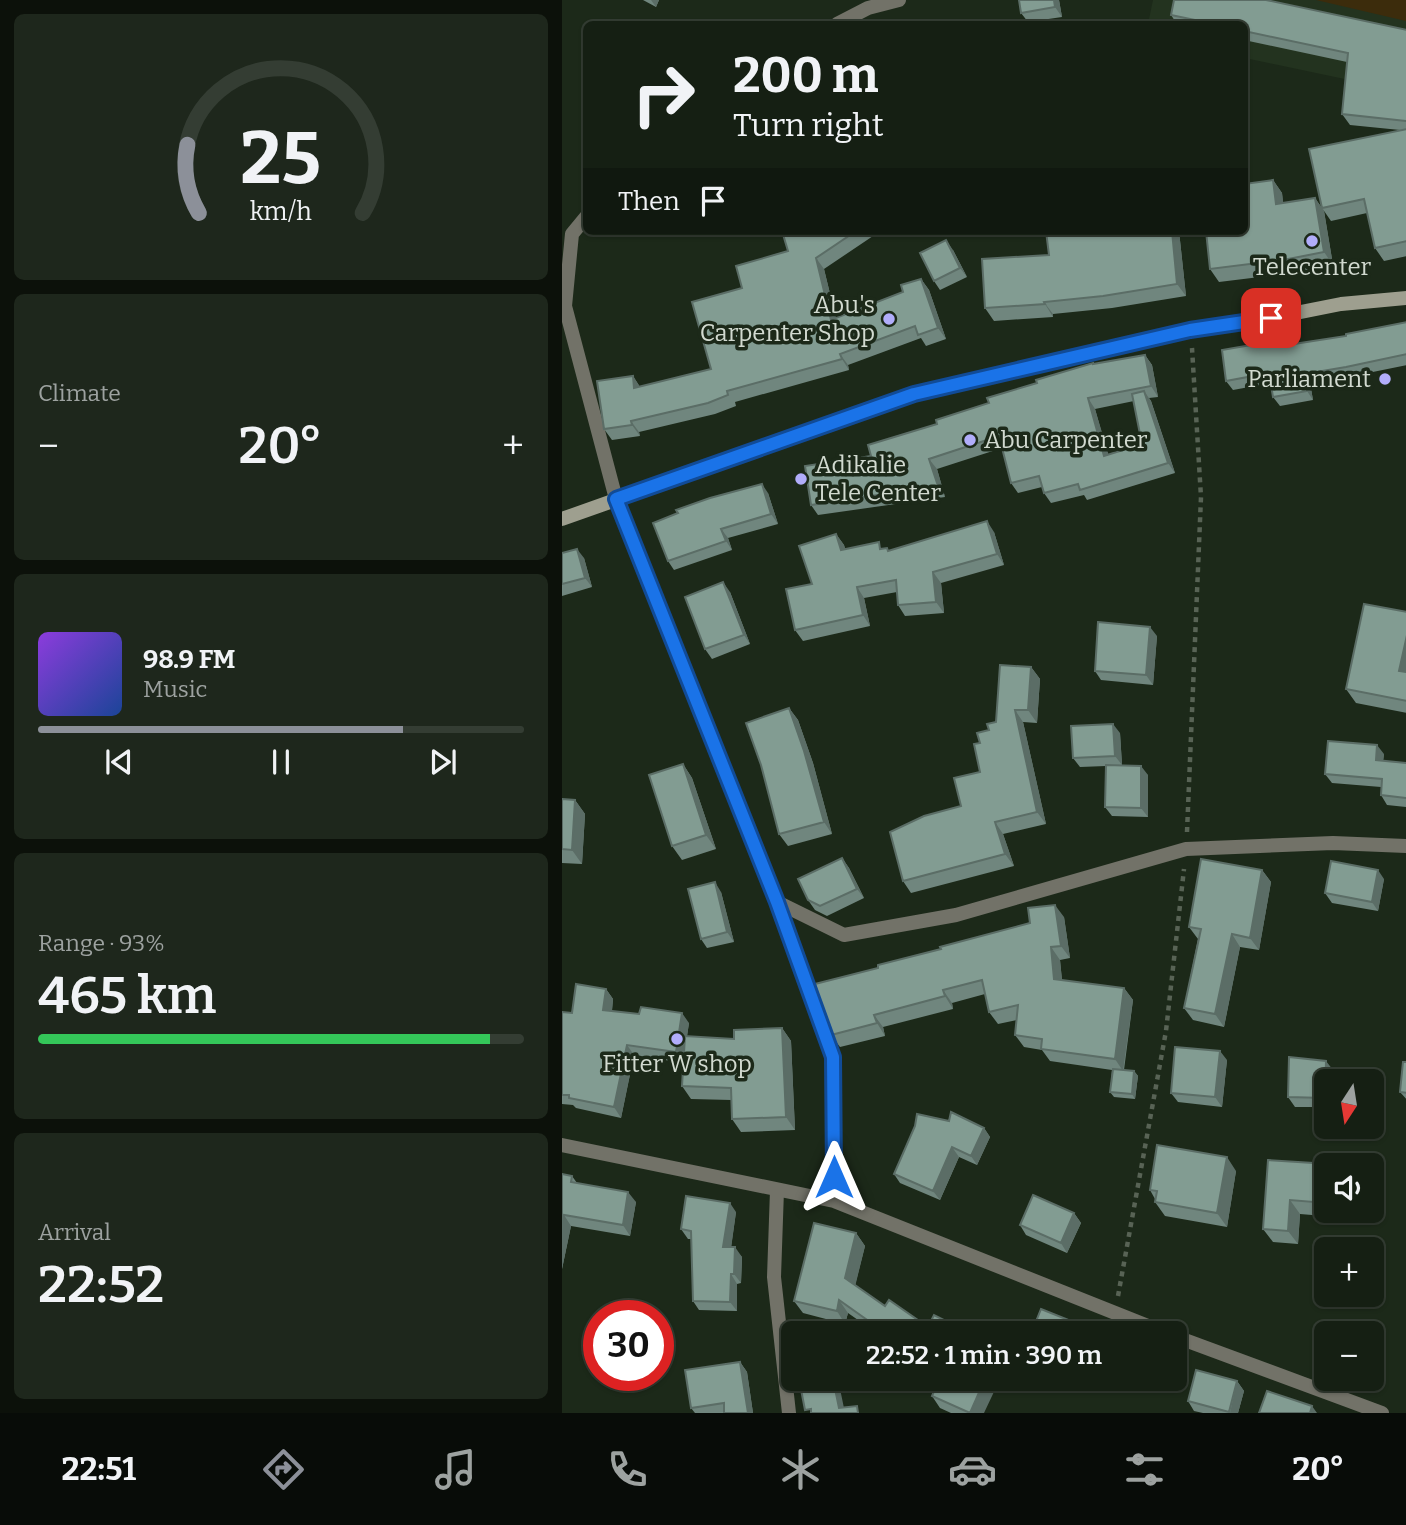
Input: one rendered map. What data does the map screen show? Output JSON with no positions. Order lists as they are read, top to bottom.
{
  "places": [
    "Telecenter",
    "Abu's Carpenter Shop",
    "Parliament",
    "Abu Carpenter",
    "Adikalie Tele Center",
    "Fitter W shop"
  ],
  "north": "bottom",
  "page": {
    "turn": ["200 m", "Turn right"],
    "then": "Then",
    "tile": [
      "Climate",
      ["Range · 93%", "465 km"],
      ["Arrival", "22:52"]
    ],
    "heat": ["−", "20°", "+"],
    "song": ["98.9 FM", "Music"],
    "map_buttons": ["+", "−"],
    "limit": "30",
    "trip": "22:52 · 1 min · 390 m",
    "tabs": ["22:51", "20°"],
    "gauge": ["25", "km/h"]
  }
}
